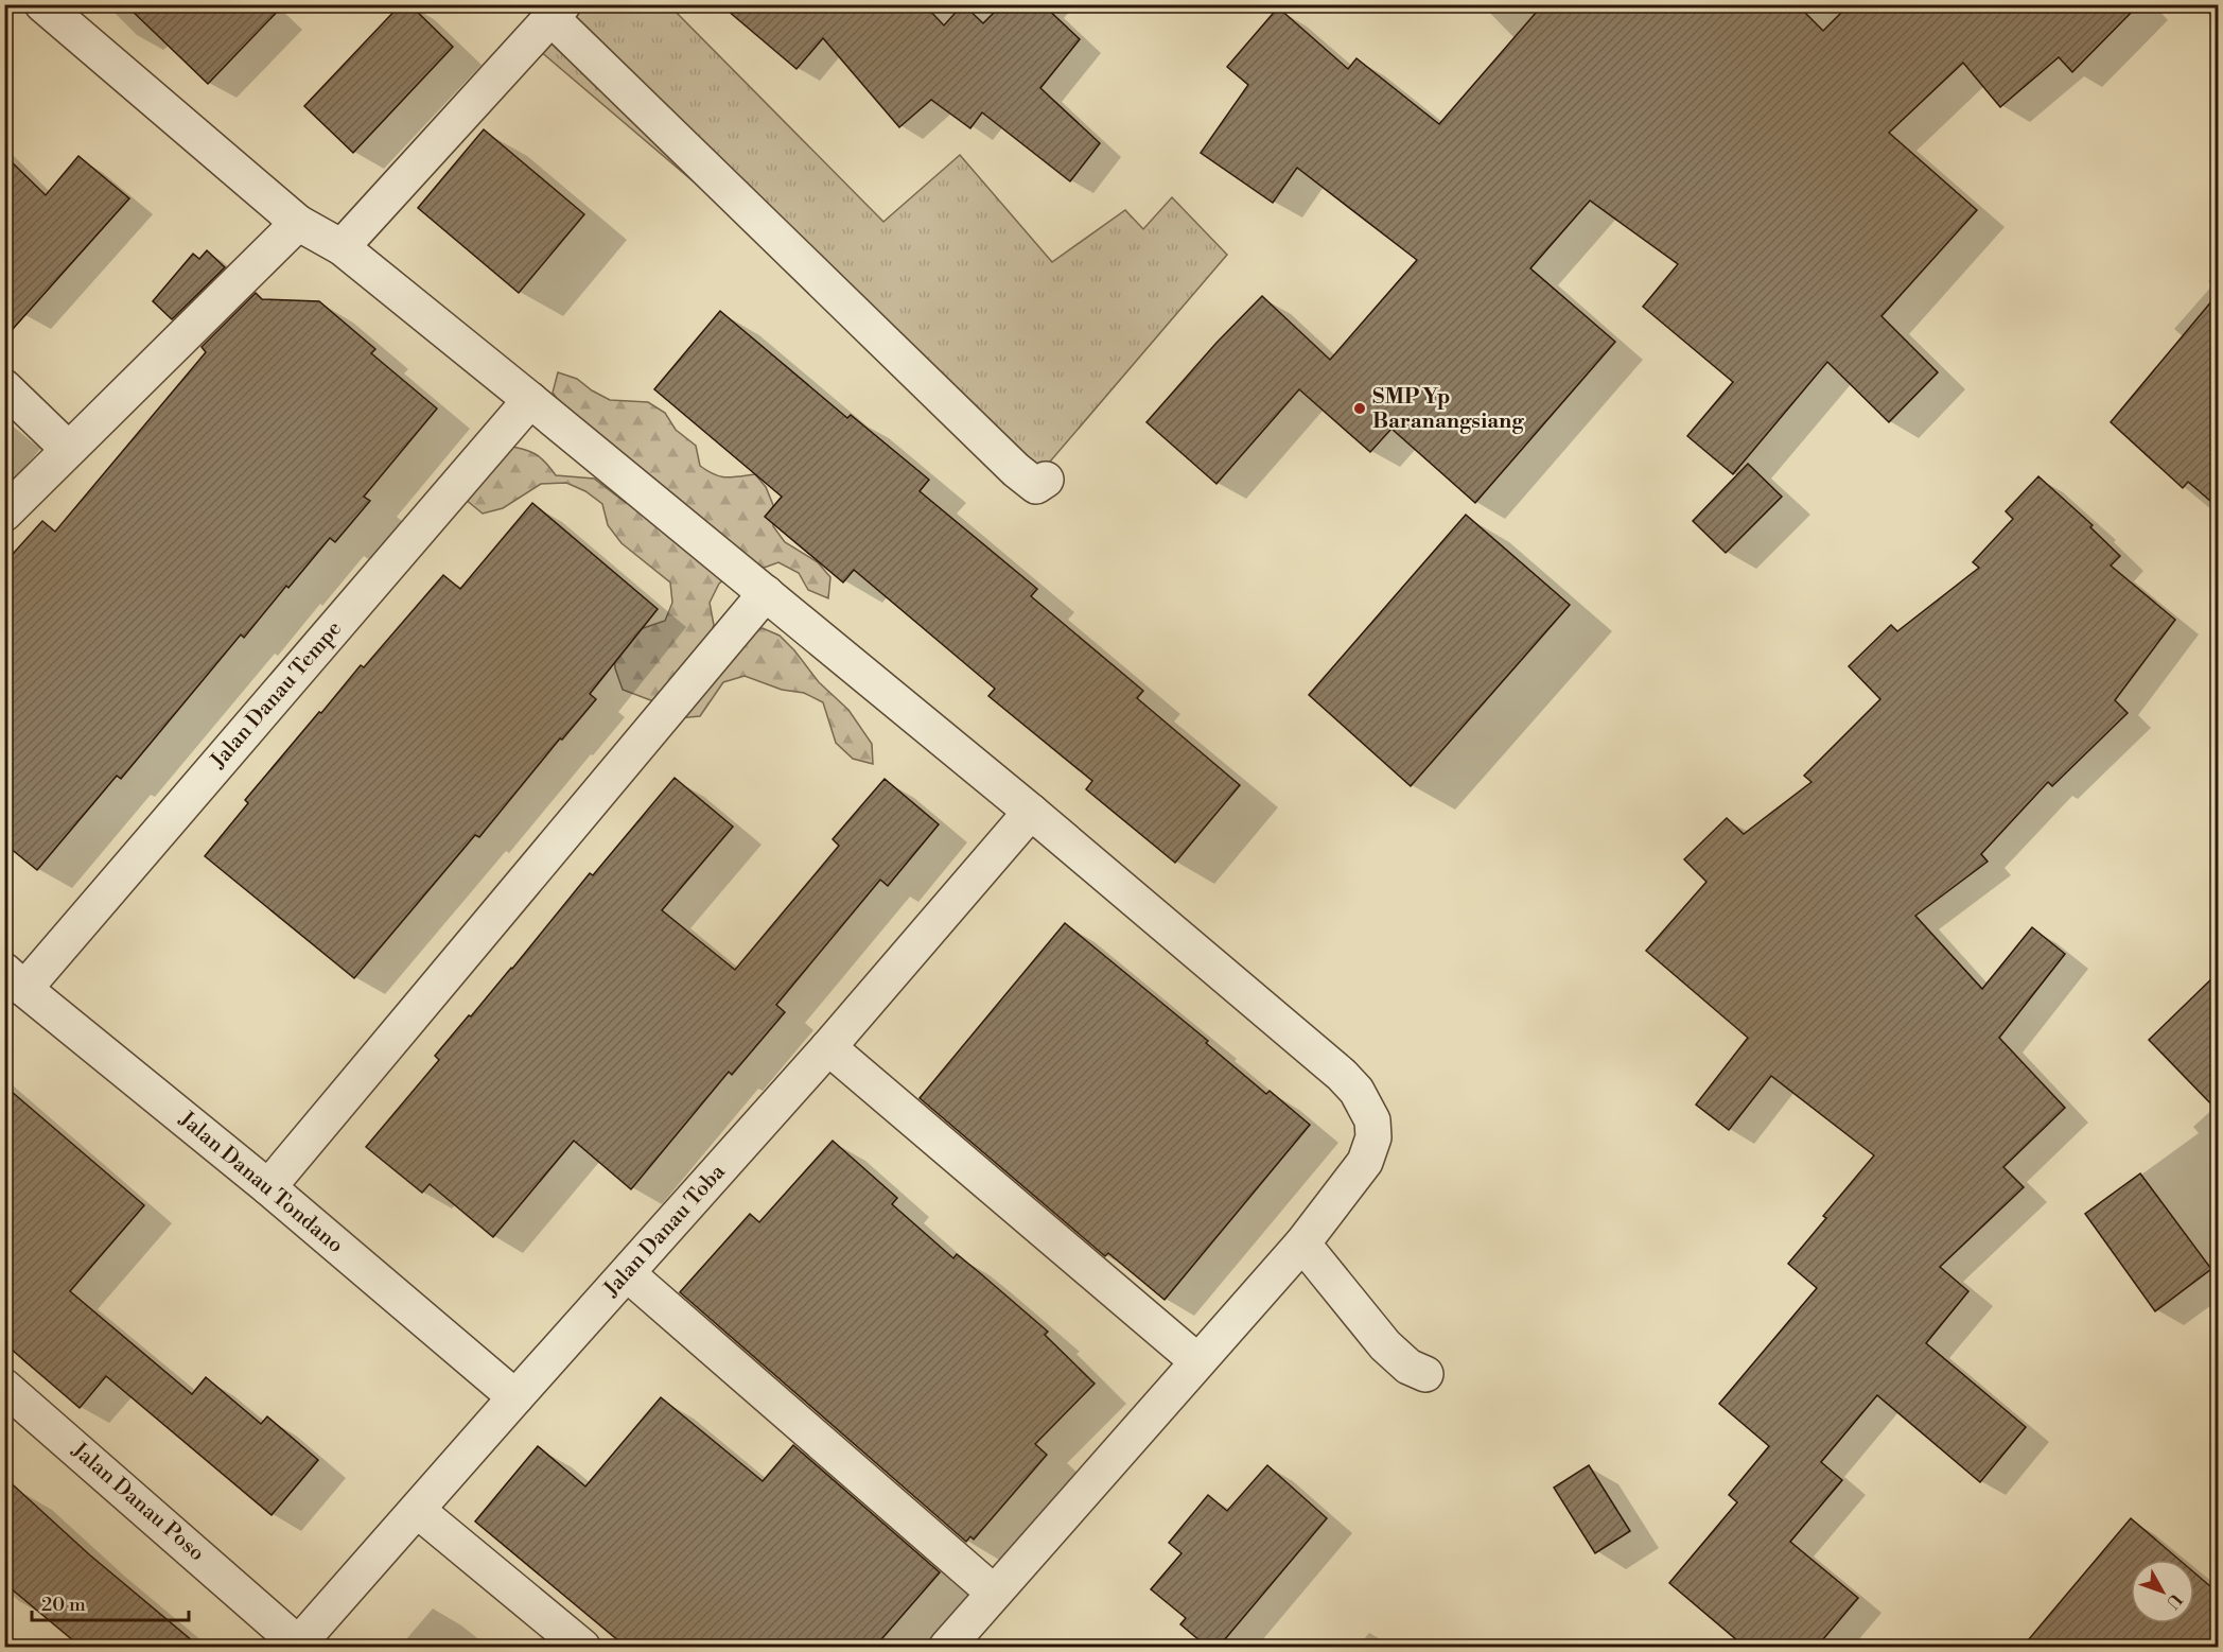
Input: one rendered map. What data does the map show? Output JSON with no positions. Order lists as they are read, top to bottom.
{
  "streets": {
    "street": [
      "Jalan Danau Tempe",
      "Jalan Danau Tondano",
      "Jalan Danau Toba",
      "Jalan Danau Poso"
    ]
  },
  "crossings": [
    ["Jalan Danau Tempe", "Jalan Danau Tondano"],
    ["Jalan Danau Tondano", "Jalan Danau Toba"],
    ["Jalan Danau Toba", "Jalan Danau Poso"]
  ],
  "places": ["SMP Yp Baranangsiang"],
  "scale_bar": "20 m",
  "north": "bottom right"
}
